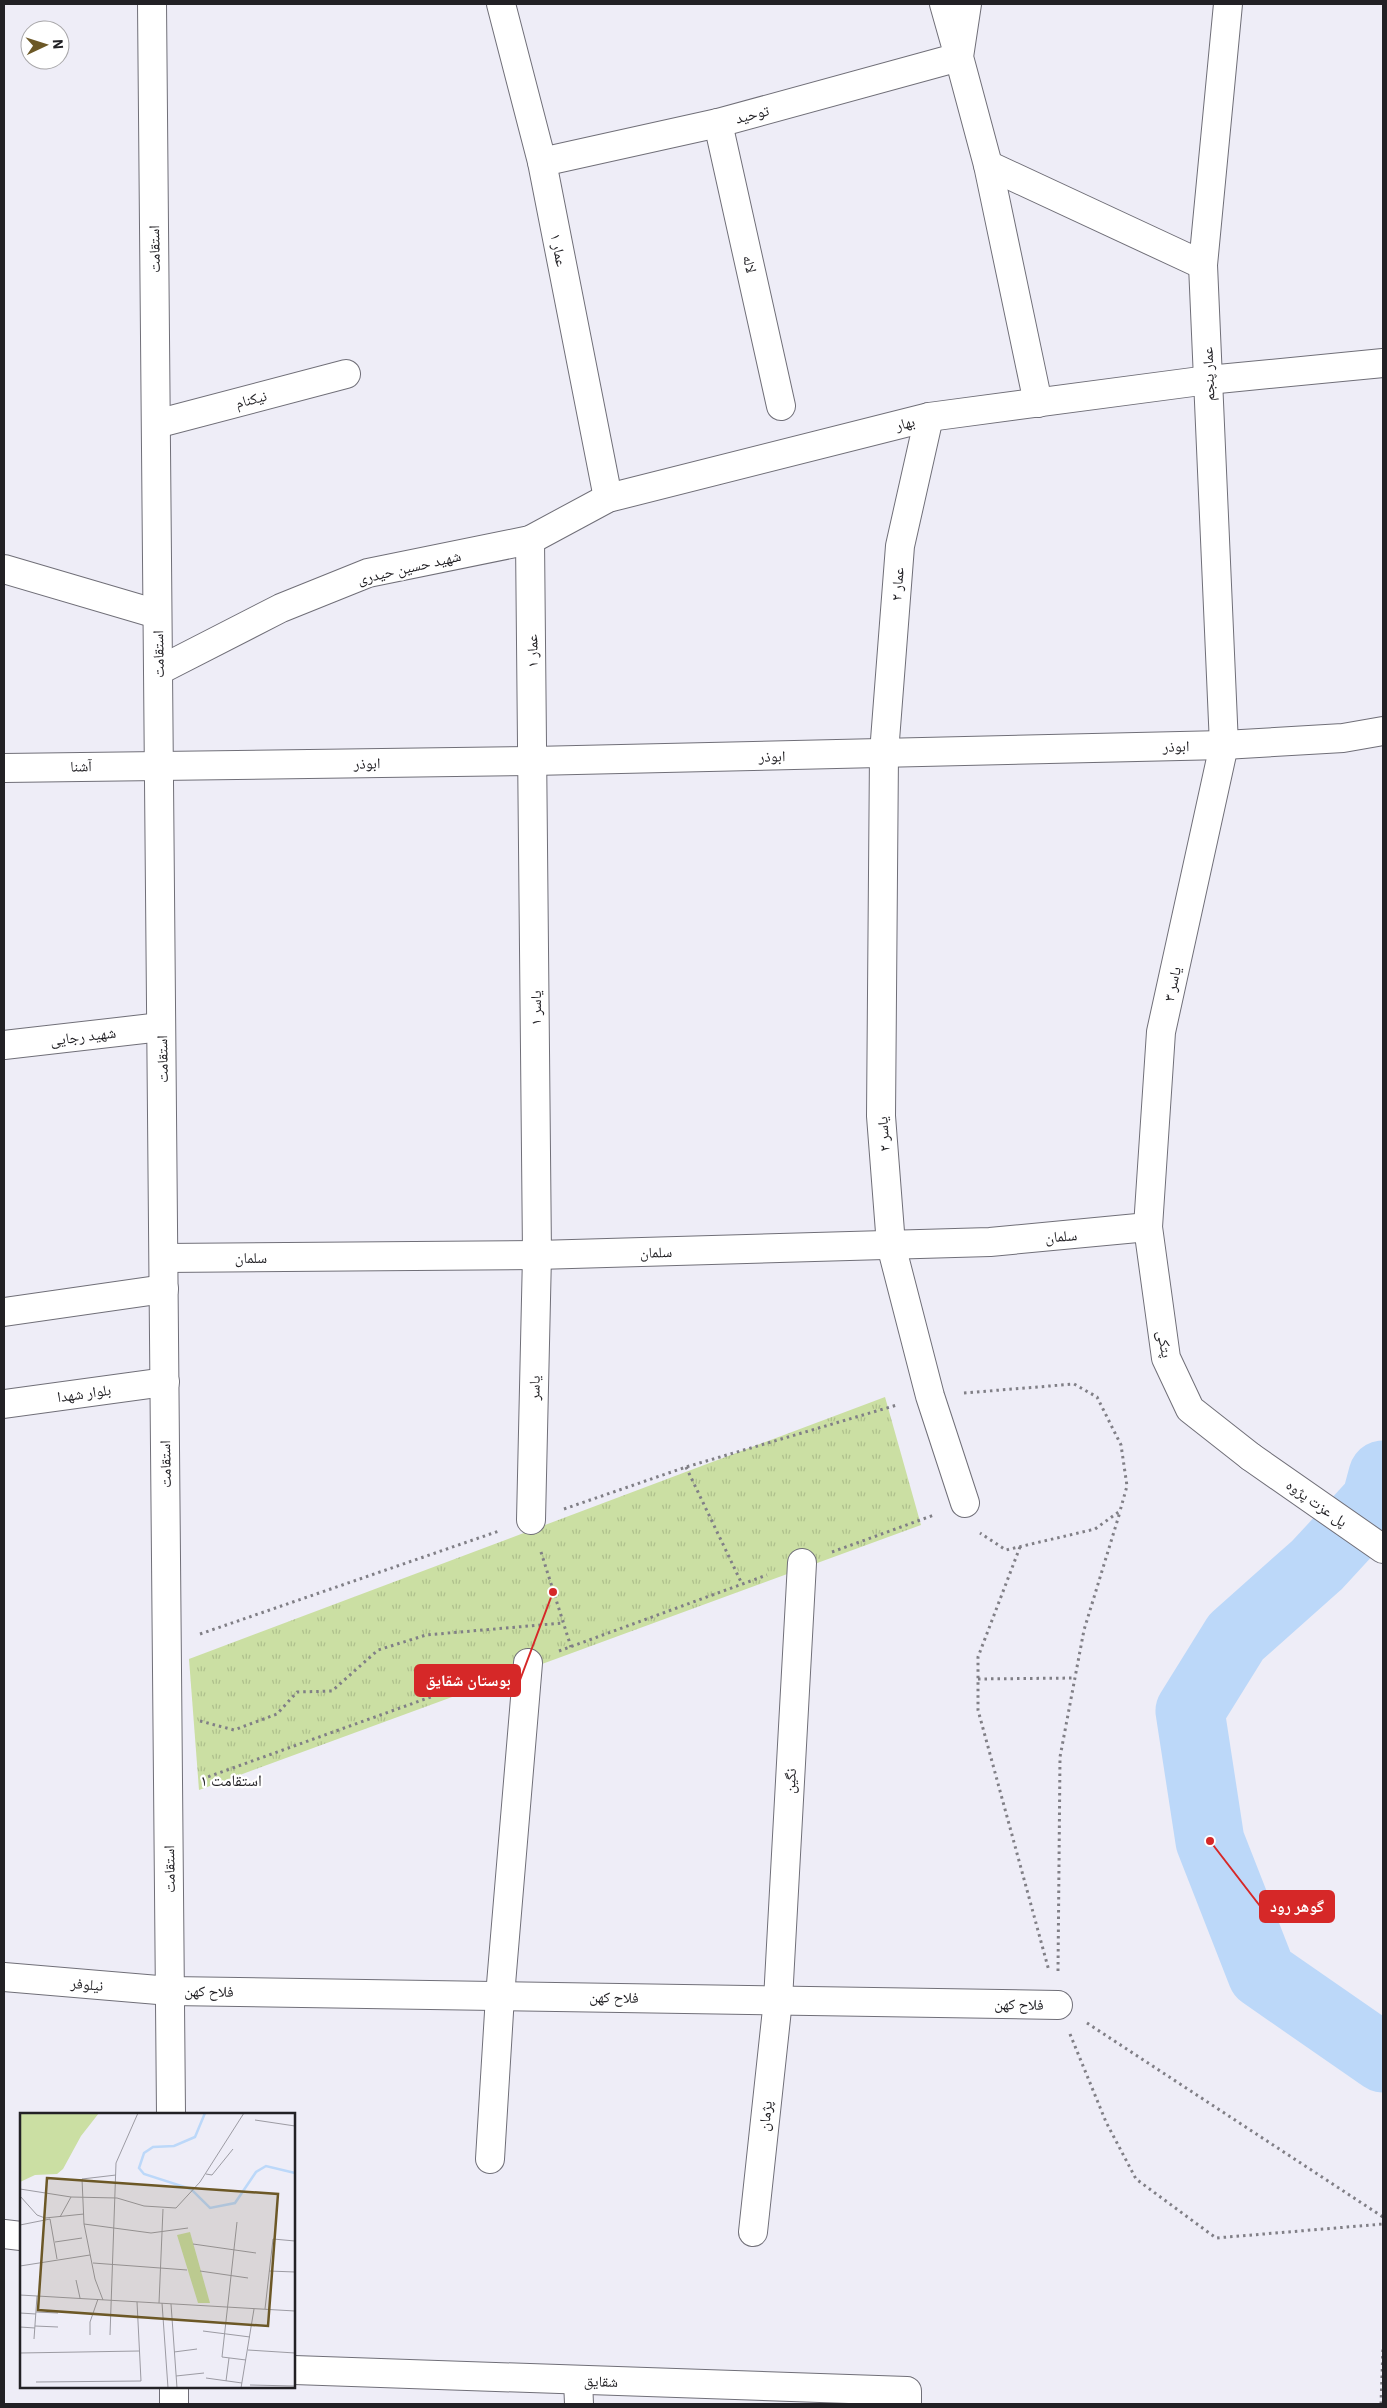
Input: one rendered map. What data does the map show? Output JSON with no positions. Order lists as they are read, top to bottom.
{
  "streets": {
    "street": [
      "توحید",
      "استقامت",
      "عمار ۱",
      "لاله",
      "عمار پنجم",
      "نیکنام",
      "بهار",
      "شهید حسین حیدری",
      "عمار ۲",
      "ابوذر",
      "آشنا",
      "یاسر ۳",
      "یاسر ۱",
      "شهید رجایی",
      "یاسر ۲",
      "سلمان",
      "پتکی",
      "یاسر",
      "بلوار شهدا",
      "پل عزت پژوه",
      "نگین",
      "نیلوفر",
      "فلاح کهن",
      "پژمان",
      "شقایق"
    ]
  },
  "crossings": [
    ["توحید", "عمار ۱"],
    ["توحید", "لاله"],
    ["استقامت", "نیکنام"],
    ["استقامت", "شهید حسین حیدری"],
    ["استقامت", "ابوذر"],
    ["استقامت", "آشنا"],
    ["استقامت", "شهید رجایی"],
    ["استقامت", "سلمان"],
    ["استقامت", "بلوار شهدا"],
    ["استقامت", "نیلوفر"],
    ["استقامت", "فلاح کهن"],
    ["عمار ۱", "بهار"],
    ["عمار ۱", "شهید حسین حیدری"],
    ["عمار ۱", "ابوذر"],
    ["عمار ۱", "یاسر ۱"],
    ["عمار پنجم", "بهار"],
    ["عمار پنجم", "ابوذر"],
    ["عمار پنجم", "یاسر ۳"],
    ["بهار", "شهید حسین حیدری"],
    ["بهار", "عمار ۲"],
    ["عمار ۲", "ابوذر"],
    ["عمار ۲", "یاسر ۲"],
    ["ابوذر", "آشنا"],
    ["ابوذر", "یاسر ۳"],
    ["ابوذر", "یاسر ۱"],
    ["ابوذر", "یاسر ۲"],
    ["یاسر ۳", "سلمان"],
    ["یاسر ۳", "پتکی"],
    ["یاسر ۱", "سلمان"],
    ["یاسر ۱", "یاسر"],
    ["یاسر ۲", "سلمان"],
    ["سلمان", "پتکی"],
    ["سلمان", "یاسر"],
    ["پتکی", "پل عزت پژوه"],
    ["نگین", "فلاح کهن"],
    ["نگین", "پژمان"],
    ["نیلوفر", "فلاح کهن"],
    ["فلاح کهن", "پژمان"]
  ],
  "districts": ["استقامت ۱"],
  "places": ["بوستان شقایق", "گوهر رود"],
  "north": "right"
}
